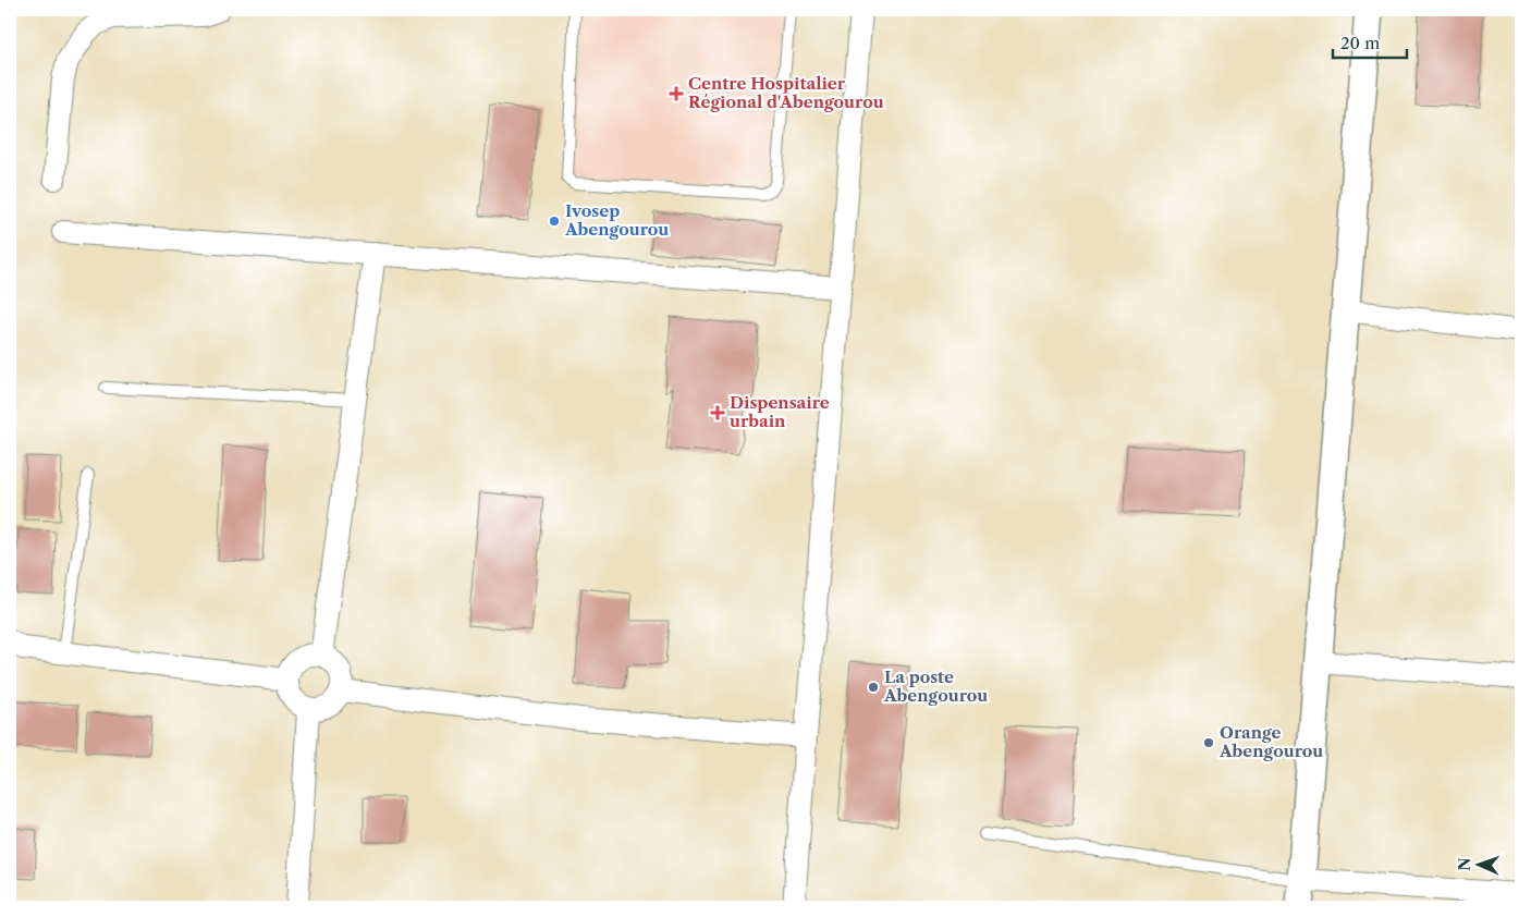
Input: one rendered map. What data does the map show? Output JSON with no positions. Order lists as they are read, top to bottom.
{
  "places": {
    "health": ["Centre Hospitalier Régional d'Abengourou", "Dispensaire urbain"],
    "other": ["Ivosep Abengourou", "La poste Abengourou", "Orange Abengourou"]
  },
  "scale_bar": "20 m",
  "north": "left"
}
